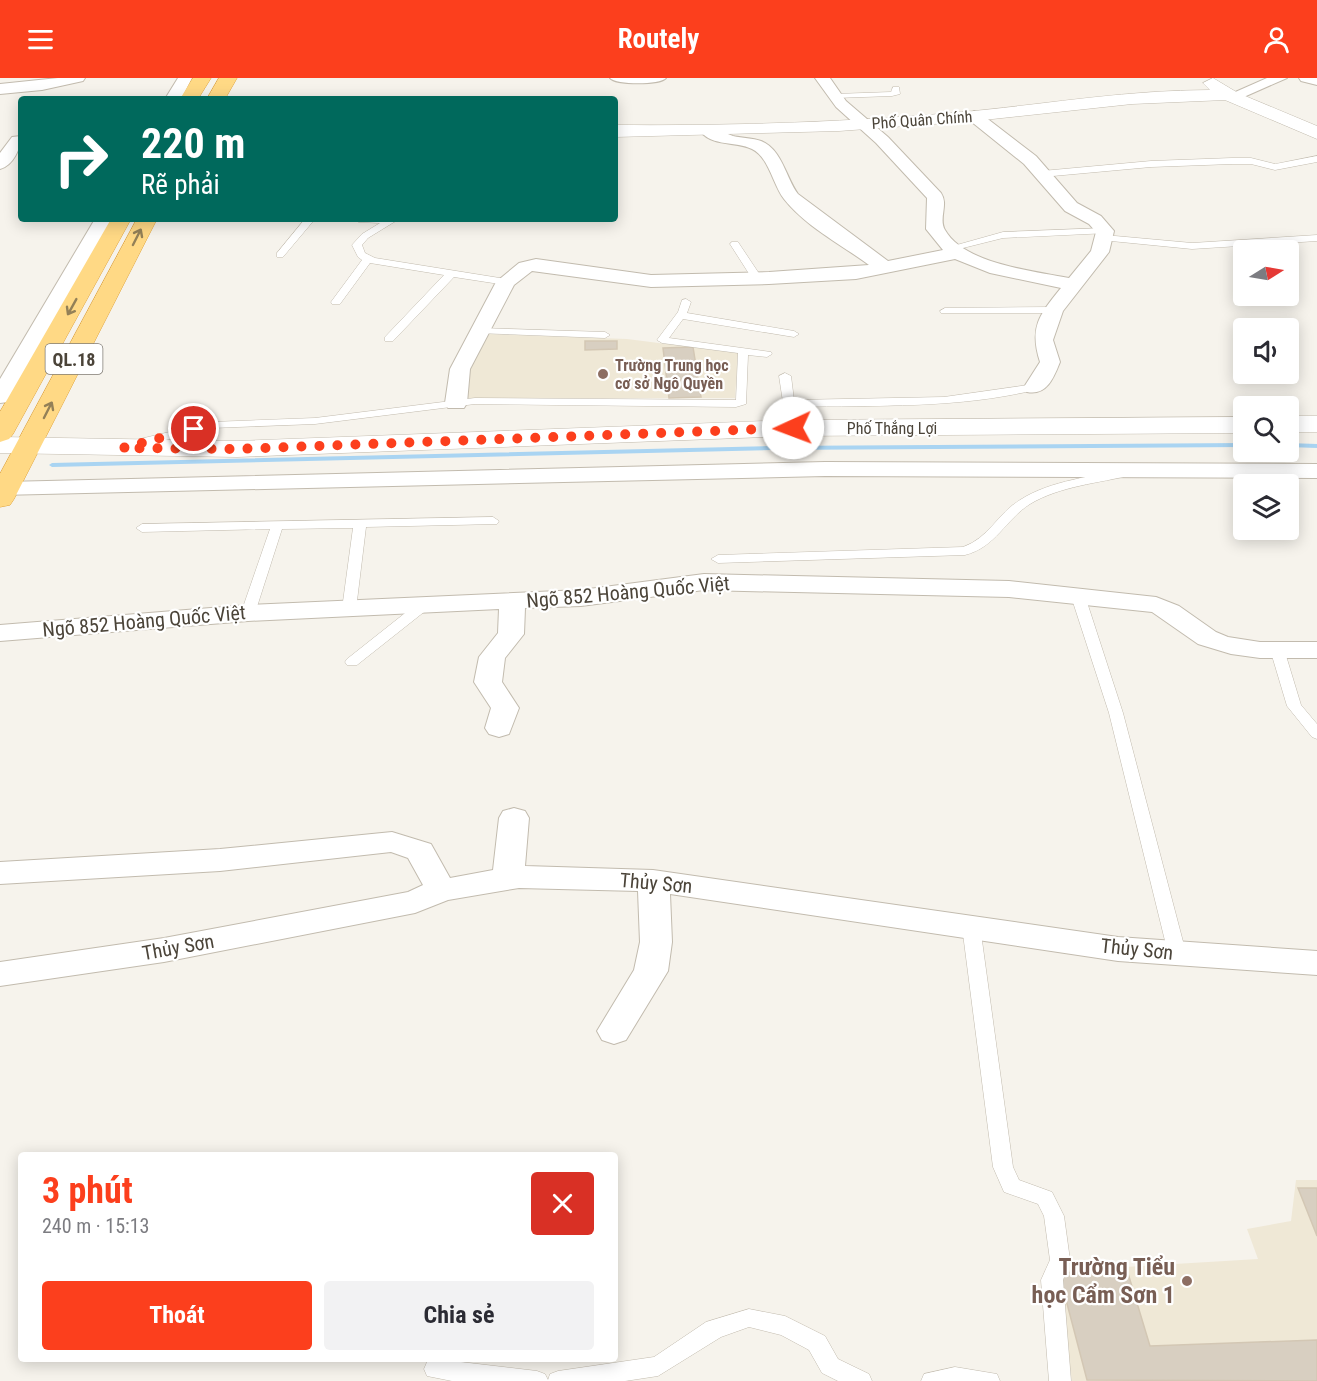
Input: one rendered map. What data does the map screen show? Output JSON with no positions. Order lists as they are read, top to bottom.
{
  "streets": {
    "highway": ["QL.18"],
    "street": [
      "Phố Quân Chính",
      "Phố Thắng Lợi",
      "Ngõ 852 Hoàng Quốc Việt",
      "Thủy Sơn"
    ]
  },
  "crossings": [
    ["QL.18", "Phố Thắng Lợi"]
  ],
  "places": ["Trường Trung học cơ sở Ngô Quyền", "Trường Tiểu học Cẩm Sơn 1"],
  "north": "right",
  "page": {
    "header": "Routely",
    "turn": ["220 m", "Rẽ phải"],
    "heading": ["3 phút", "240 m · 15:13"],
    "buttons": ["Thoát", "Chia sẻ"]
  }
}
